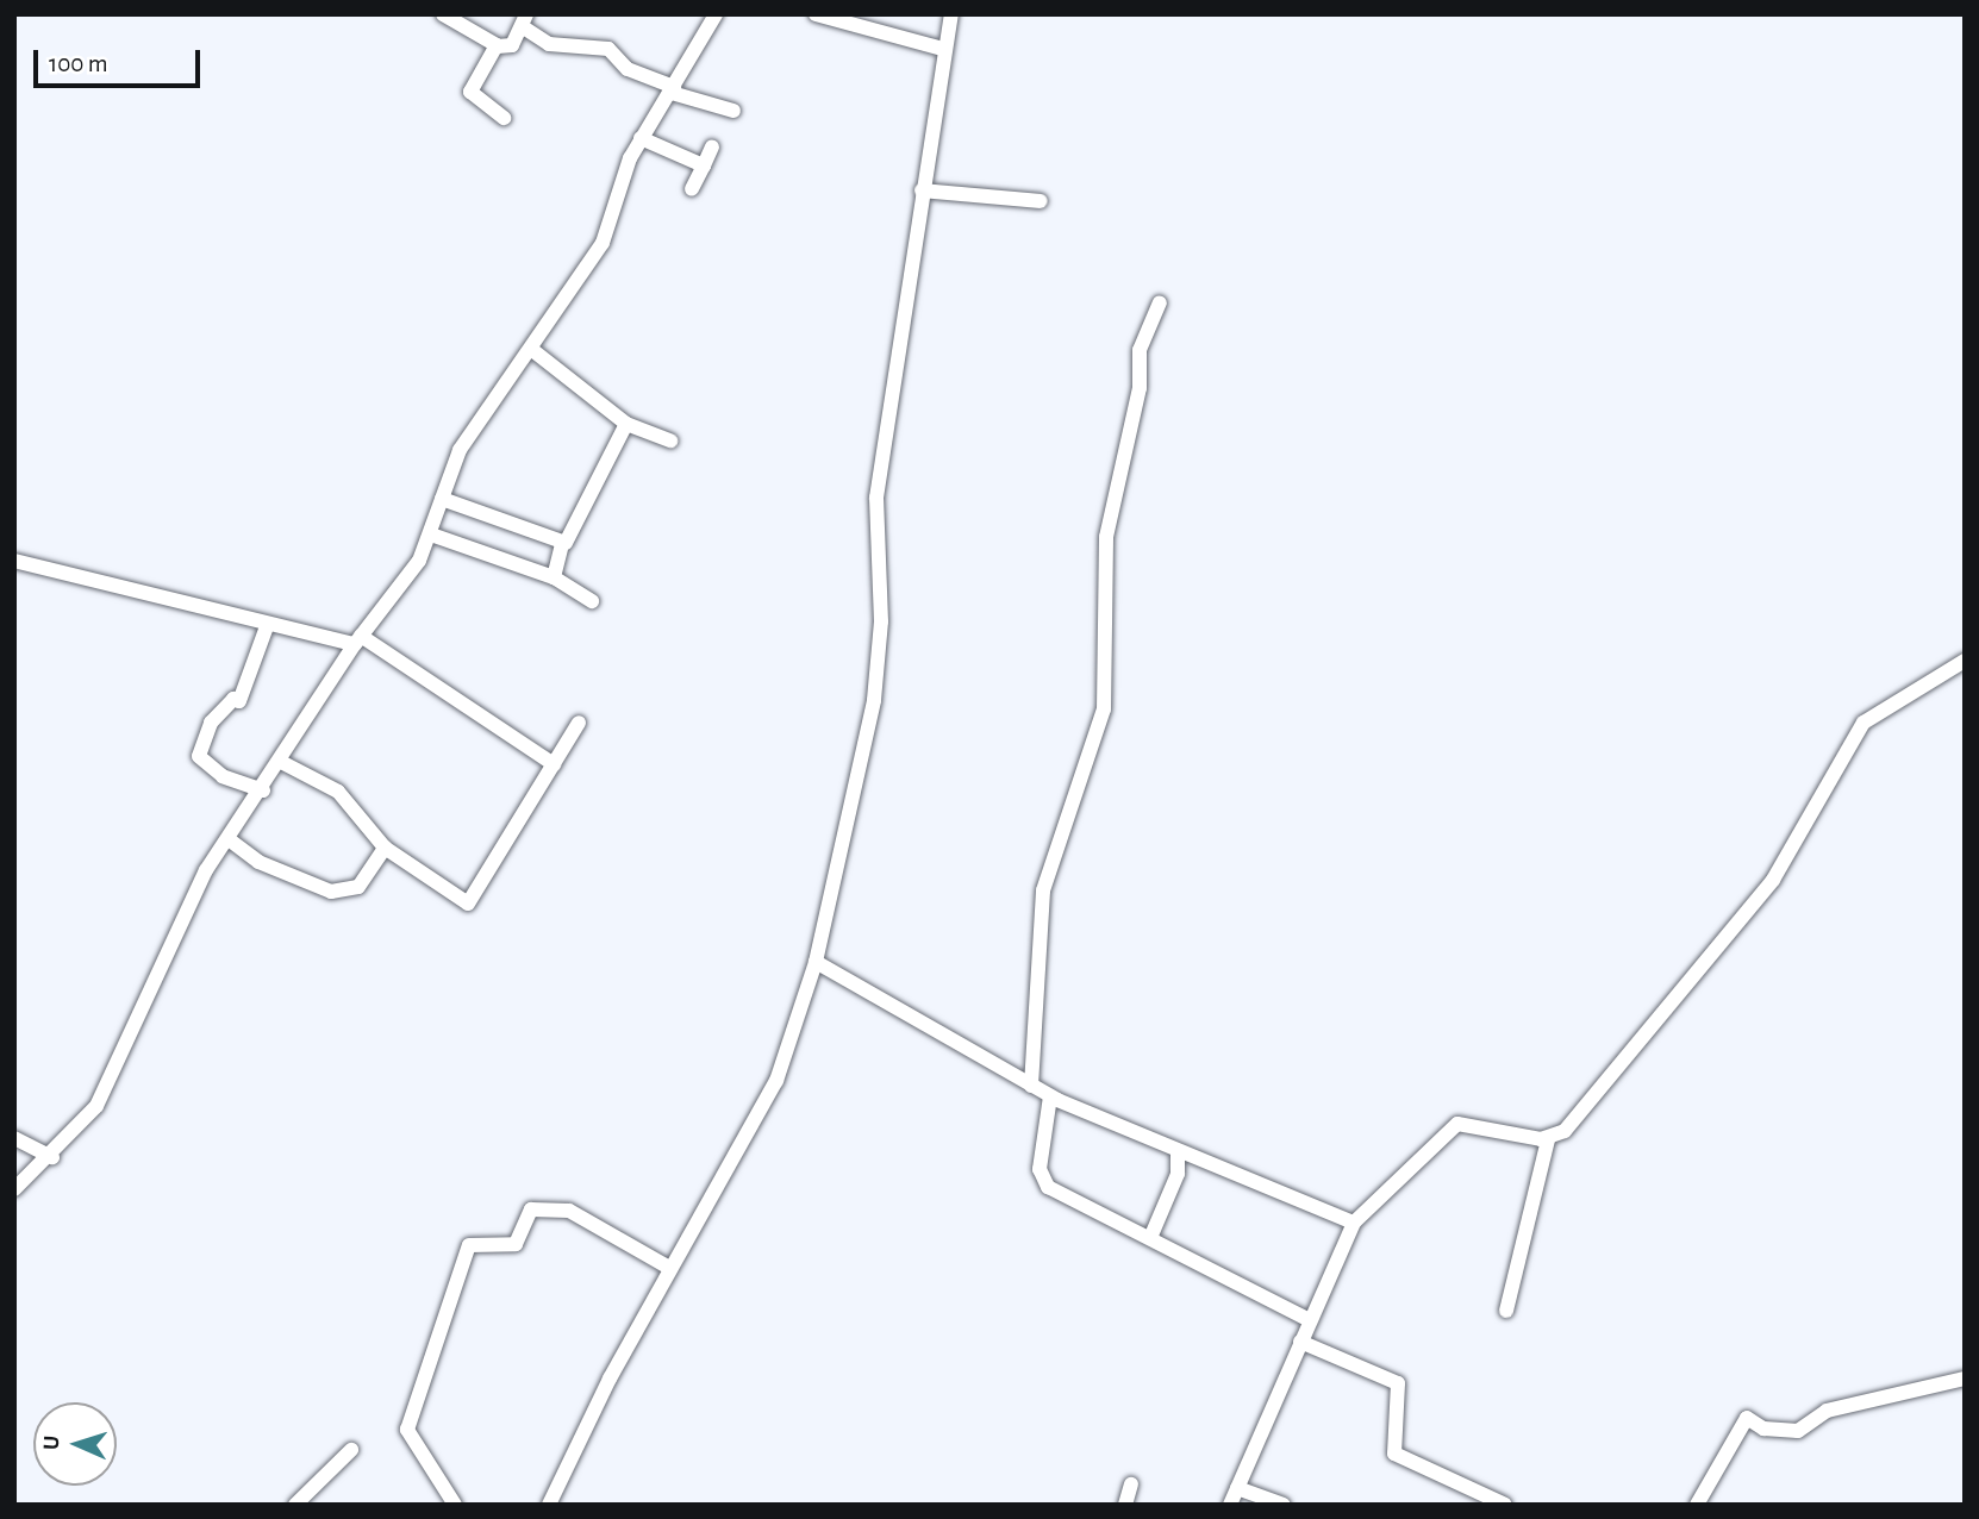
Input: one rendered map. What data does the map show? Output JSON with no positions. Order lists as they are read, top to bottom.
{
  "scale_bar": "100 m",
  "north": "left"
}
